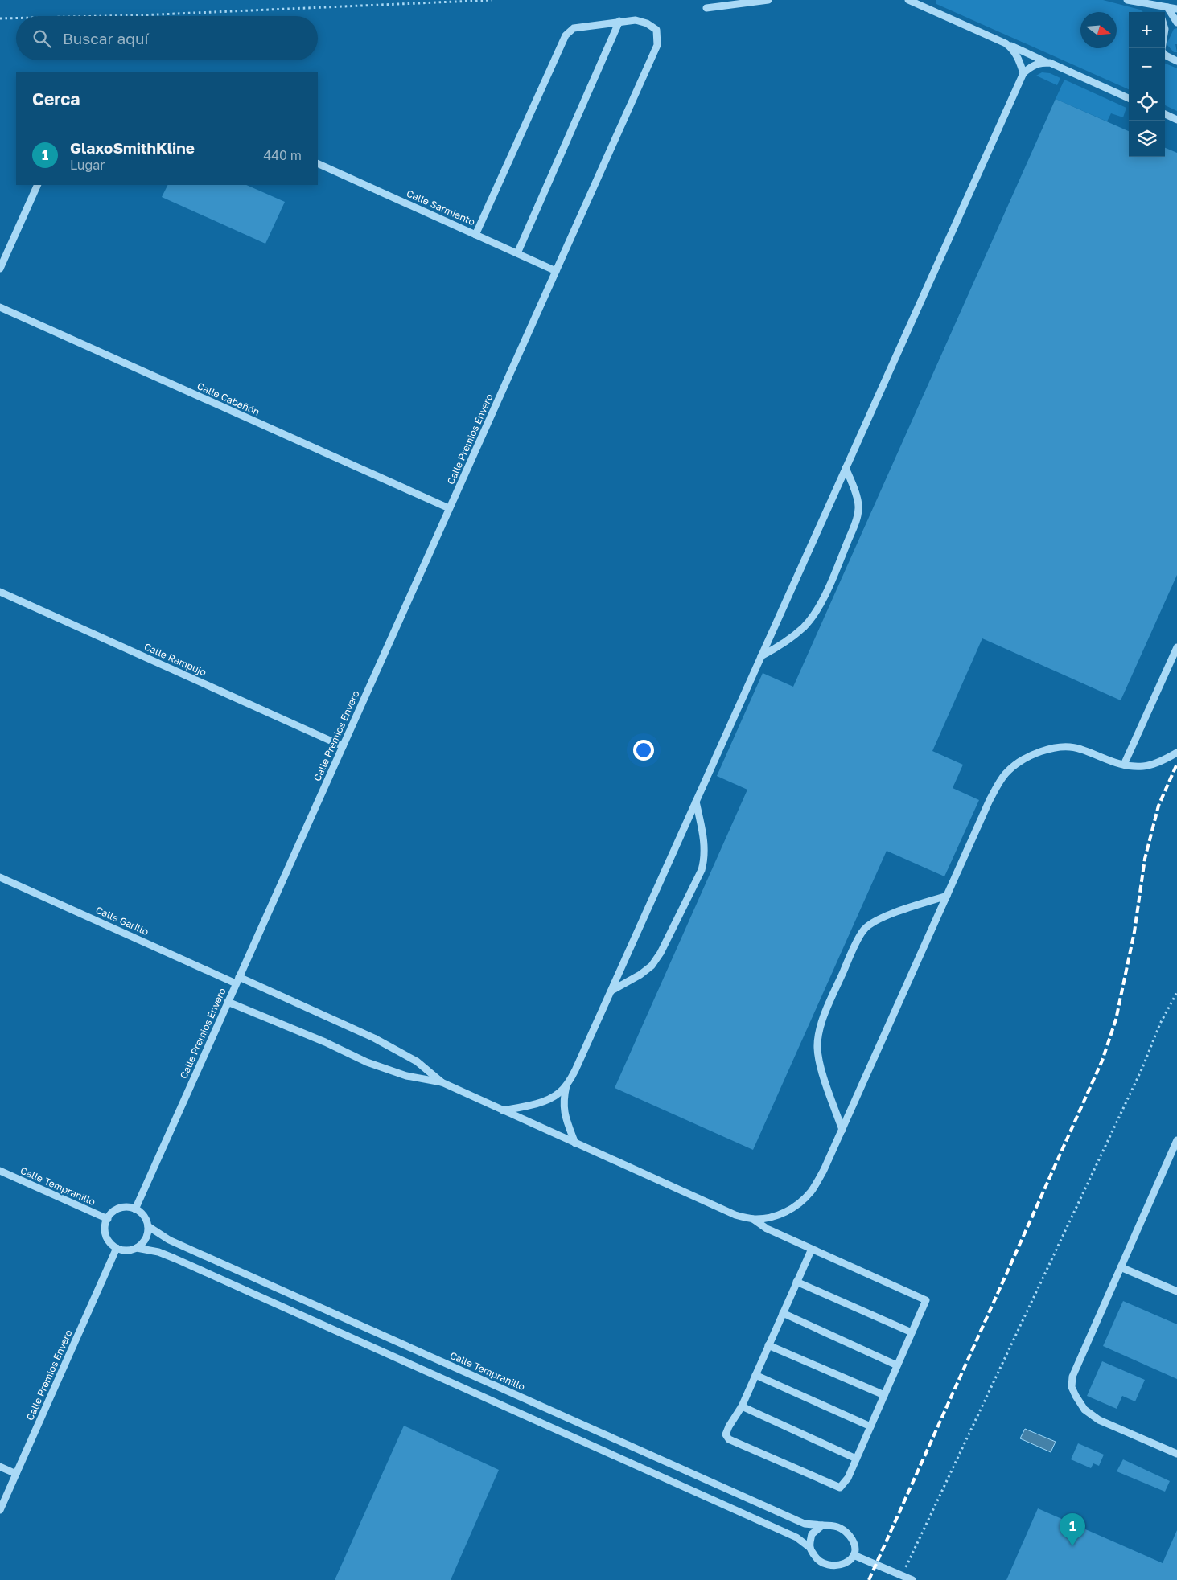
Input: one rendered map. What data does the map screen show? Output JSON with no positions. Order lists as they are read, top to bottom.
{
  "streets": {
    "street": [
      "Calle Sarmiento",
      "Calle Cabañón",
      "Calle Premios Envero",
      "Calle Rampujo",
      "Calle Garillo",
      "Calle Tempranillo"
    ]
  },
  "crossings": [
    ["Calle Sarmiento", "Calle Premios Envero"],
    ["Calle Cabañón", "Calle Premios Envero"],
    ["Calle Premios Envero", "Calle Rampujo"],
    ["Calle Premios Envero", "Calle Garillo"],
    ["Calle Premios Envero", "Calle Tempranillo"]
  ],
  "north": "right",
  "page": {
    "map_buttons": ["+", "−"],
    "search": "Buscar aquí",
    "heading": "Cerca",
    "list": [
      {
        "mark": "1",
        "name": "GlaxoSmithKline",
        "note": "Lugar",
        "value": "440 m"
      }
    ],
    "pins": "1"
  }
}
